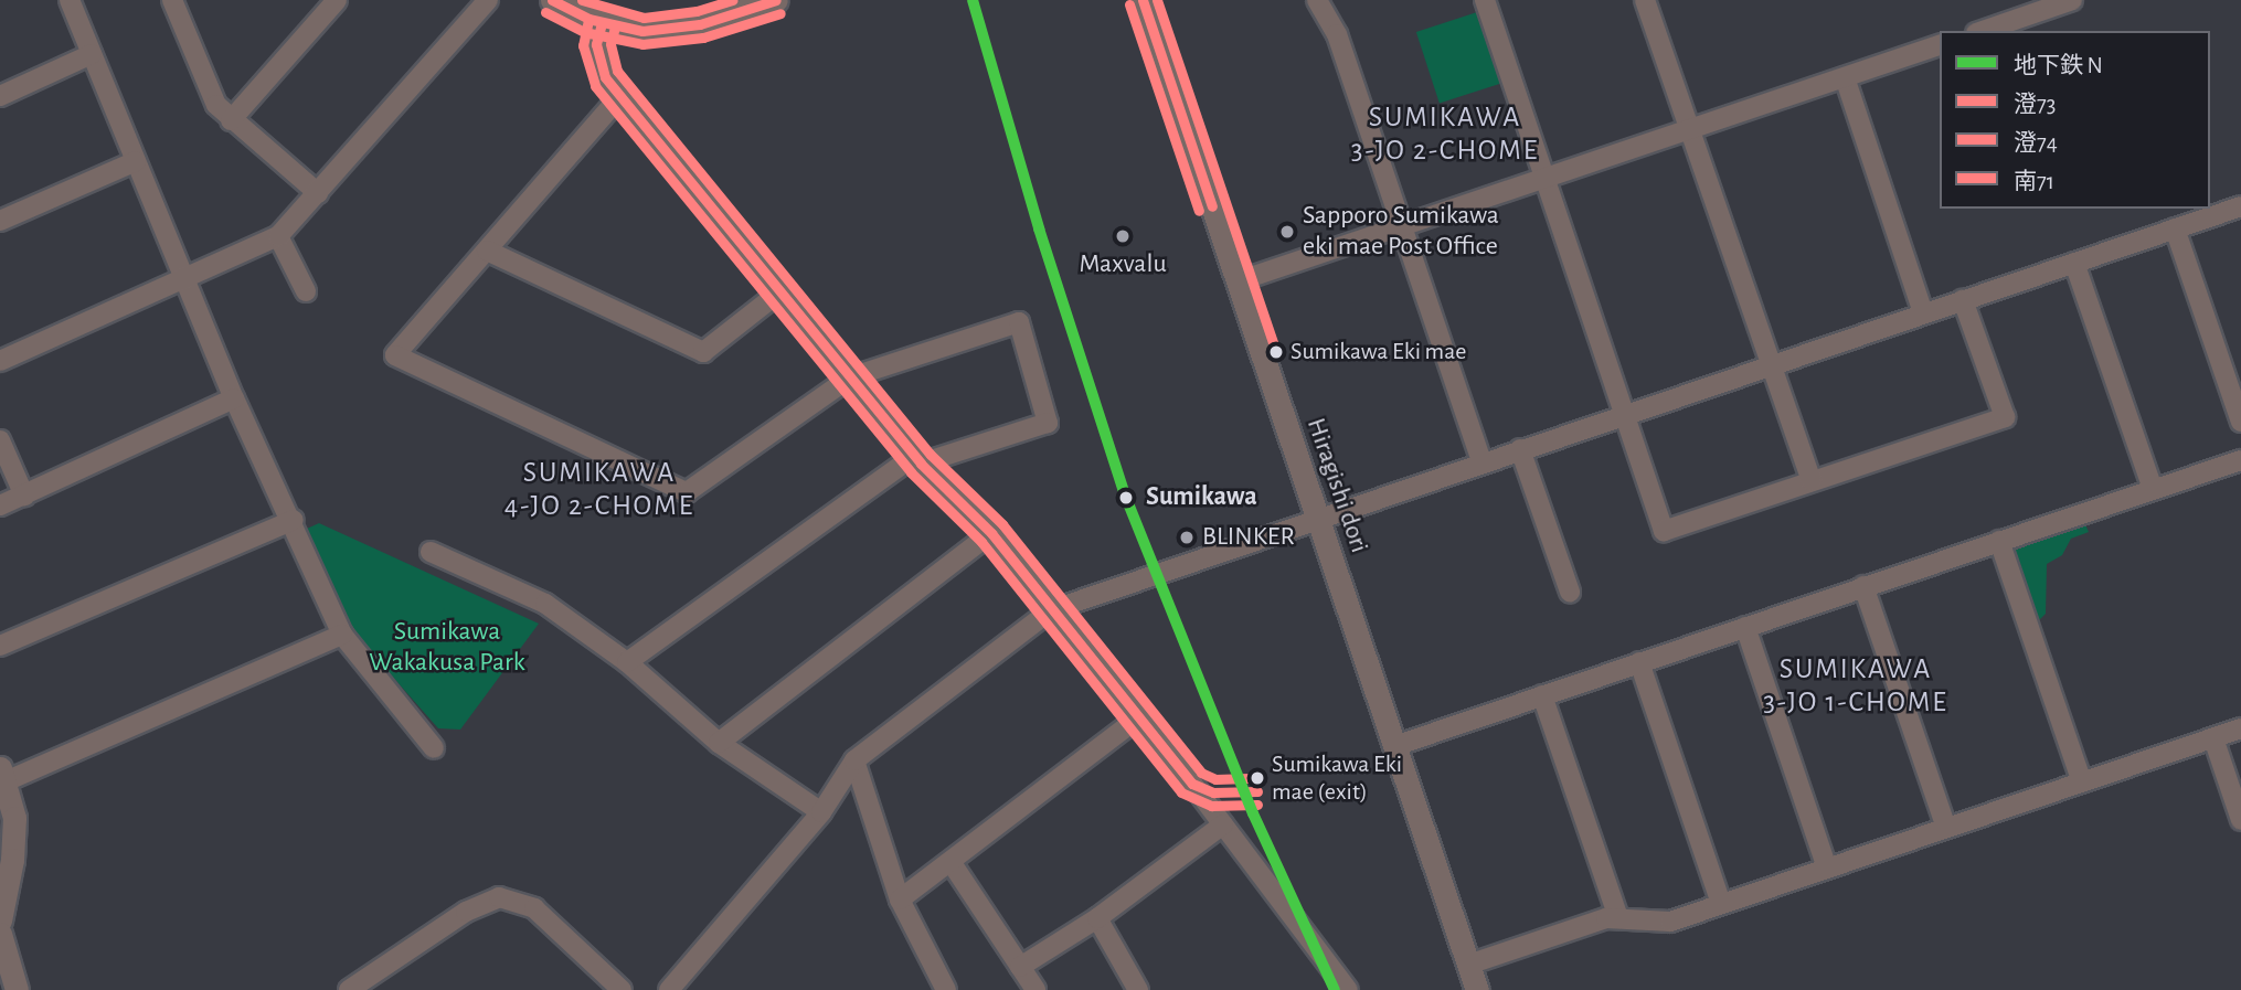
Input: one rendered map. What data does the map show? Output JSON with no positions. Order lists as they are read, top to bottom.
{
  "streets": {
    "street": ["Hiragishi dori"]
  },
  "districts": ["SUMIKAWA 3-JO 2-CHOME", "SUMIKAWA 4-JO 2-CHOME", "SUMIKAWA 3-JO 1-CHOME"],
  "parks": ["Sumikawa Wakakusa Park"],
  "places": [
    "Sapporo Sumikawa eki mae Post Office",
    "Maxvalu",
    "Sumikawa Eki mae",
    "Sumikawa",
    "BLINKER",
    "Sumikawa Eki mae (exit)"
  ],
  "lines": [
    "metro line N",
    "transit line 澄73",
    "transit line 南71",
    "transit line 澄74"
  ],
  "legend": [
    "地下鉄 N",
    "澄73",
    "澄74",
    "南71"
  ]
}
